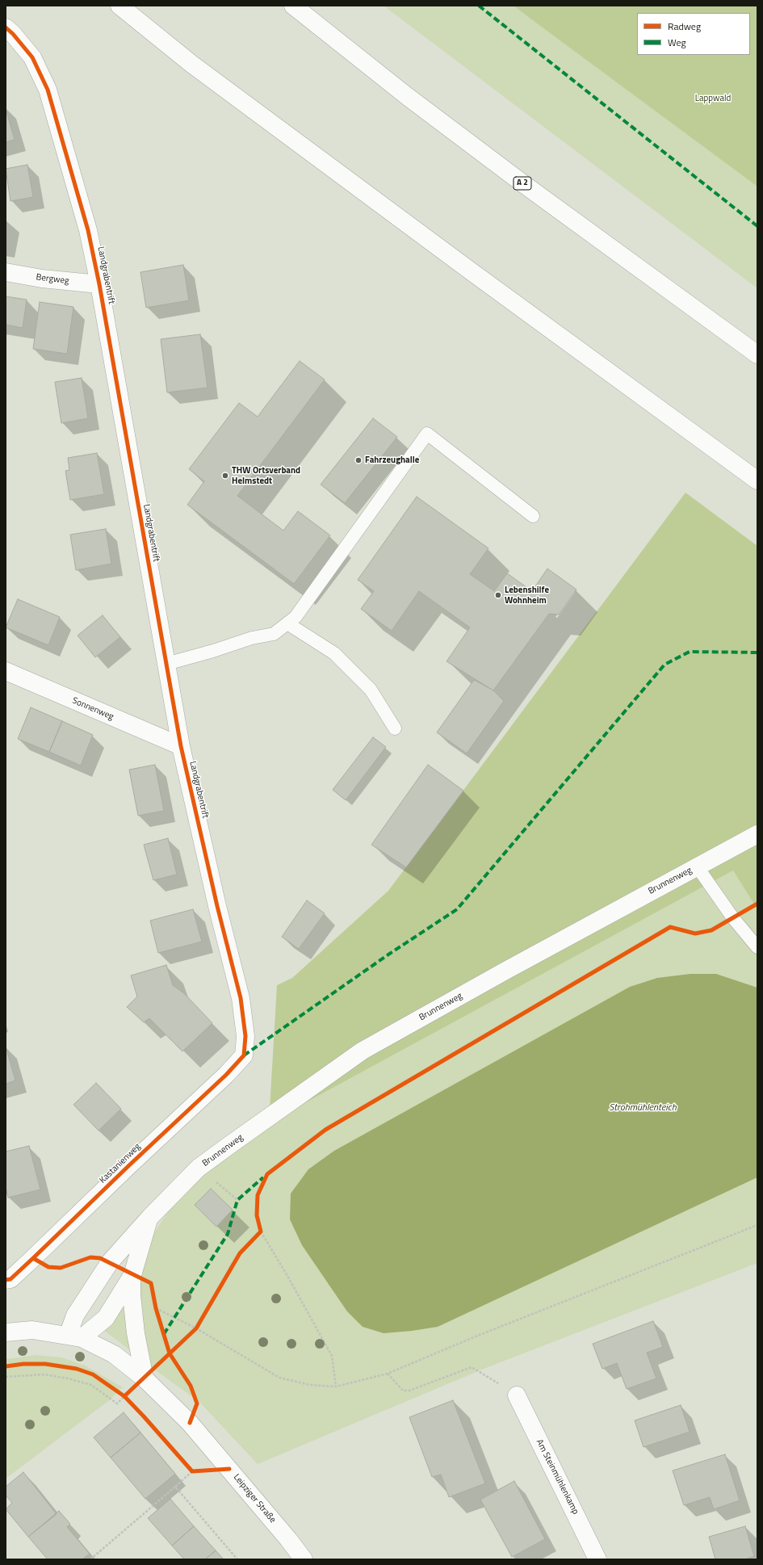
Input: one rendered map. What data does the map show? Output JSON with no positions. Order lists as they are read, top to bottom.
{
  "streets": {
    "main road": [
      "A 2",
      "Landgrabentrift",
      "Bergweg",
      "Sonnenweg",
      "Brunnenweg",
      "Kastanienweg",
      "Am Steinmühlenkamp",
      "Leipziger Straße"
    ]
  },
  "crossings": [
    ["Landgrabentrift", "Bergweg"],
    ["Landgrabentrift", "Sonnenweg"],
    ["Landgrabentrift", "Kastanienweg"],
    ["Brunnenweg", "Leipziger Straße"]
  ],
  "water": ["Strohmühlenteich"],
  "parks": ["Lappwald"],
  "places": ["Fahrzeughalle", "THW Ortsverband Helmstedt", "Lebenshilfe Wohnheim"],
  "legend": ["Radweg", "Weg"]
}
